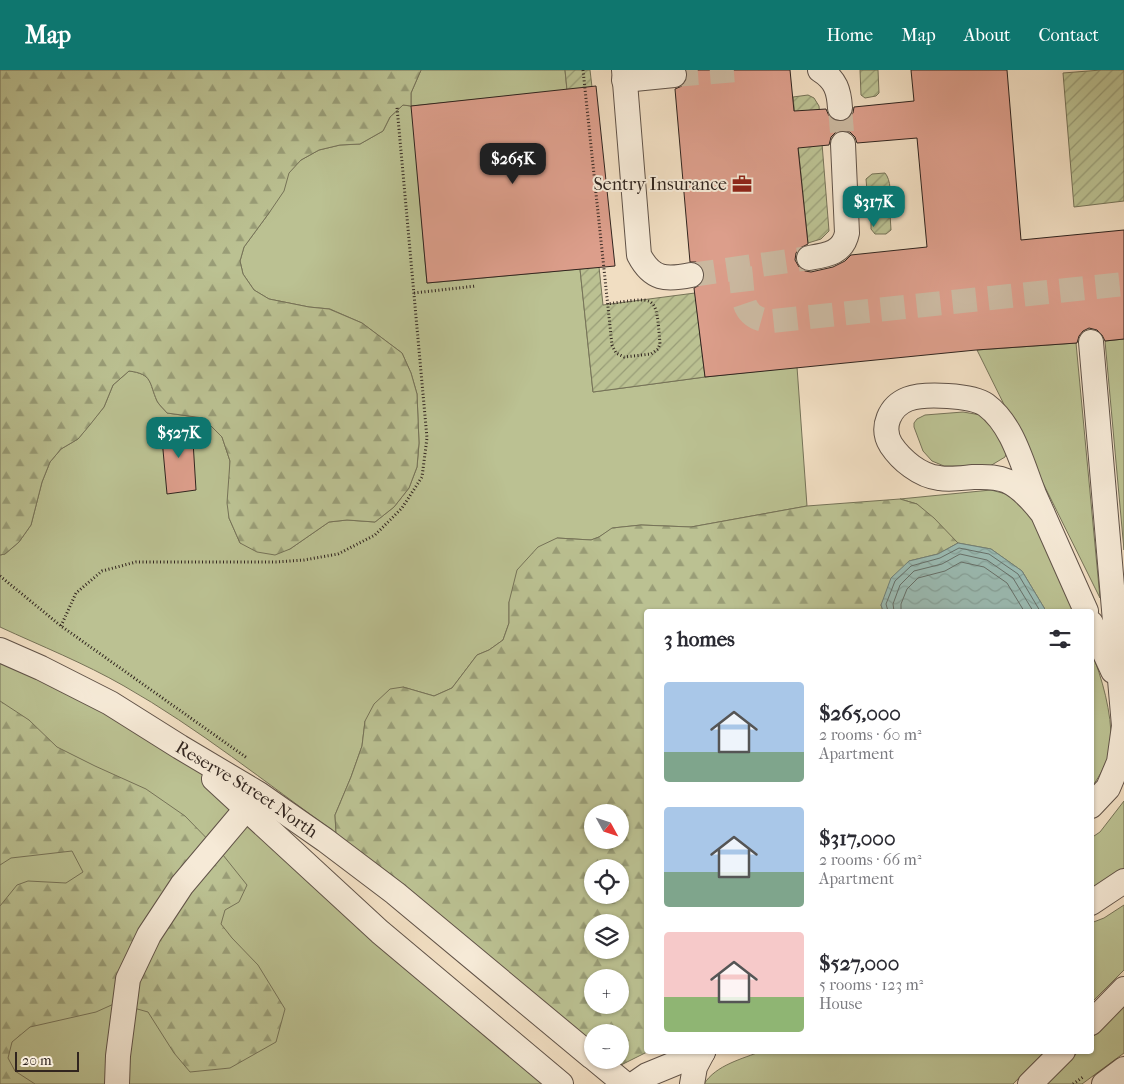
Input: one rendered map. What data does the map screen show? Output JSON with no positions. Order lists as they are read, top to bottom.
{
  "streets": {
    "street": ["Reserve Street North"]
  },
  "places": {
    "office": ["Sentry Insurance"]
  },
  "scale_bar": "20 m",
  "north": "bottom right",
  "page": {
    "header": "Map",
    "nav": [
      "Home",
      "Map",
      "About",
      "Contact"
    ],
    "price": ["$265K", "$317K", "$527K"],
    "heading": "3 homes",
    "list": [
      {
        "name": "$265,000",
        "note": "2 rooms · 60 m² · Apartment"
      },
      {
        "name": "$317,000",
        "note": "2 rooms · 66 m² · Apartment"
      },
      {
        "name": "$527,000",
        "note": "5 rooms · 123 m² · House"
      }
    ],
    "map_buttons": ["+", "−"],
    "scale": "20 m"
  }
}
